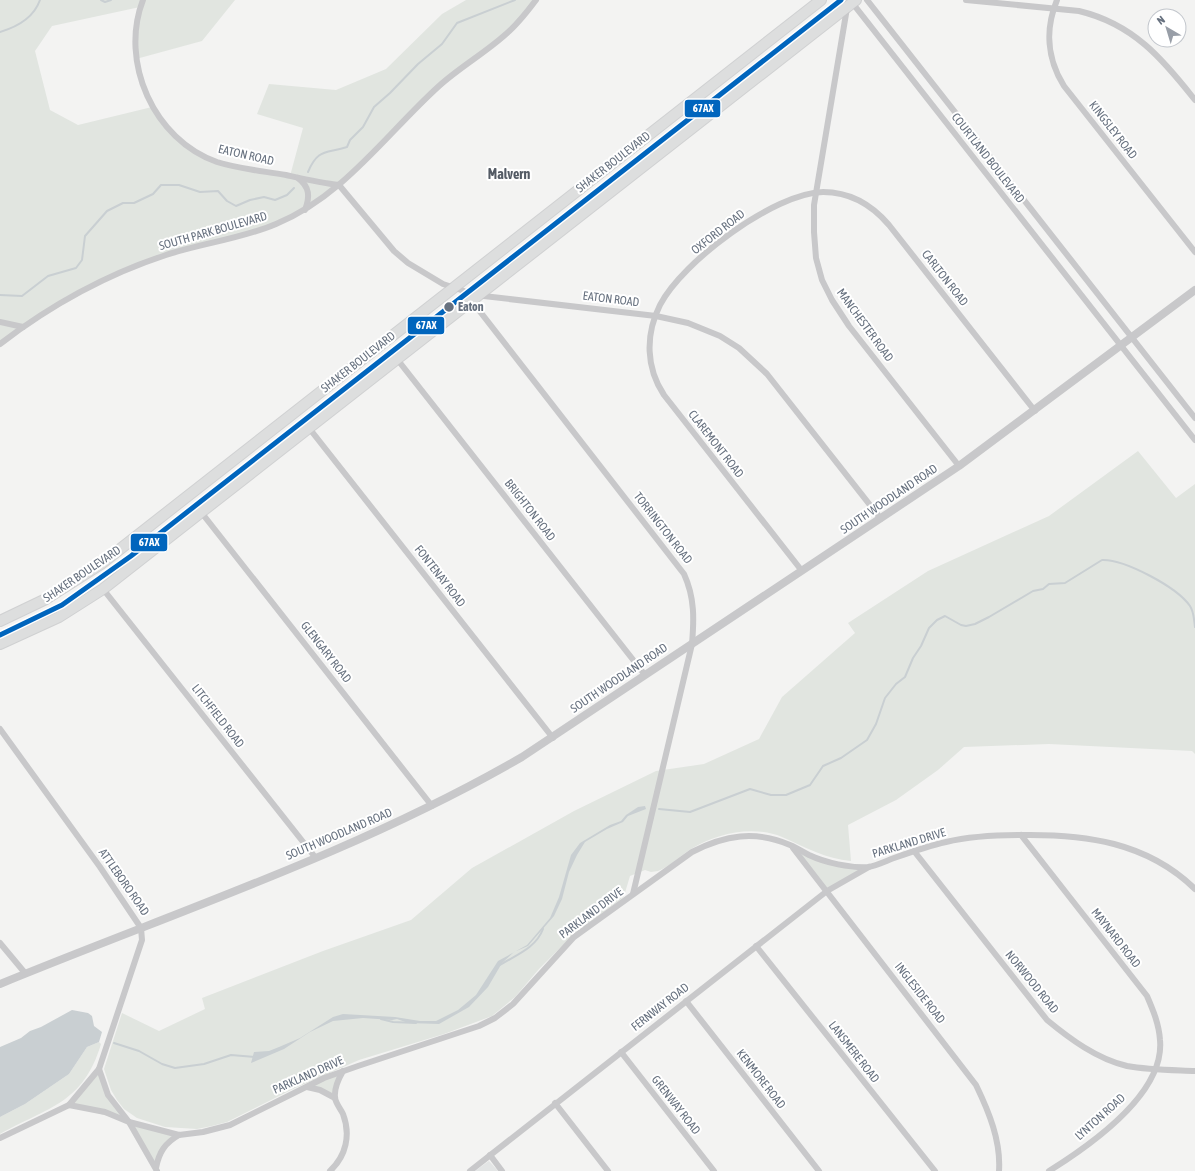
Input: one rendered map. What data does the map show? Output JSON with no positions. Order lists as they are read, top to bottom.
{
  "streets": {
    "main road": ["SHAKER BOULEVARD"],
    "street": [
      "KINGSLEY ROAD",
      "EATON ROAD",
      "COURTLAND BOULEVARD",
      "SOUTH PARK BOULEVARD",
      "OXFORD ROAD",
      "CARLTON ROAD",
      "MANCHESTER ROAD",
      "CLAREMONT ROAD",
      "SOUTH WOODLAND ROAD",
      "BRIGHTON ROAD",
      "TORRINGTON ROAD",
      "FONTENAY ROAD",
      "GLENGARY ROAD",
      "LITCHFIELD ROAD",
      "PARKLAND DRIVE",
      "ATTLEBORO ROAD",
      "MAYNARD ROAD",
      "NORWOOD ROAD",
      "INGLESIDE ROAD",
      "FERNWAY ROAD",
      "LANSMERE ROAD",
      "KENMORE ROAD",
      "GRENWAY ROAD",
      "LYNTON ROAD"
    ]
  },
  "crossings": [
    ["EATON ROAD", "SHAKER BOULEVARD"],
    ["EATON ROAD", "SOUTH PARK BOULEVARD"],
    ["EATON ROAD", "OXFORD ROAD"],
    ["EATON ROAD", "CLAREMONT ROAD"],
    ["EATON ROAD", "SOUTH WOODLAND ROAD"],
    ["COURTLAND BOULEVARD", "SHAKER BOULEVARD"],
    ["COURTLAND BOULEVARD", "MANCHESTER ROAD"],
    ["COURTLAND BOULEVARD", "SOUTH WOODLAND ROAD"],
    ["SHAKER BOULEVARD", "MANCHESTER ROAD"],
    ["SHAKER BOULEVARD", "BRIGHTON ROAD"],
    ["SHAKER BOULEVARD", "TORRINGTON ROAD"],
    ["SHAKER BOULEVARD", "FONTENAY ROAD"],
    ["SHAKER BOULEVARD", "GLENGARY ROAD"],
    ["SHAKER BOULEVARD", "LITCHFIELD ROAD"],
    ["OXFORD ROAD", "CARLTON ROAD"],
    ["OXFORD ROAD", "MANCHESTER ROAD"],
    ["OXFORD ROAD", "CLAREMONT ROAD"],
    ["CARLTON ROAD", "MANCHESTER ROAD"],
    ["CARLTON ROAD", "SOUTH WOODLAND ROAD"],
    ["MANCHESTER ROAD", "SOUTH WOODLAND ROAD"],
    ["CLAREMONT ROAD", "SOUTH WOODLAND ROAD"],
    ["SOUTH WOODLAND ROAD", "BRIGHTON ROAD"],
    ["SOUTH WOODLAND ROAD", "TORRINGTON ROAD"],
    ["SOUTH WOODLAND ROAD", "FONTENAY ROAD"],
    ["SOUTH WOODLAND ROAD", "GLENGARY ROAD"],
    ["SOUTH WOODLAND ROAD", "LITCHFIELD ROAD"],
    ["SOUTH WOODLAND ROAD", "ATTLEBORO ROAD"],
    ["TORRINGTON ROAD", "PARKLAND DRIVE"],
    ["PARKLAND DRIVE", "ATTLEBORO ROAD"],
    ["PARKLAND DRIVE", "MAYNARD ROAD"],
    ["PARKLAND DRIVE", "NORWOOD ROAD"],
    ["PARKLAND DRIVE", "INGLESIDE ROAD"],
    ["PARKLAND DRIVE", "FERNWAY ROAD"],
    ["MAYNARD ROAD", "NORWOOD ROAD"],
    ["MAYNARD ROAD", "LYNTON ROAD"],
    ["NORWOOD ROAD", "LYNTON ROAD"],
    ["INGLESIDE ROAD", "FERNWAY ROAD"],
    ["FERNWAY ROAD", "LANSMERE ROAD"],
    ["FERNWAY ROAD", "KENMORE ROAD"],
    ["FERNWAY ROAD", "GRENWAY ROAD"]
  ],
  "districts": ["Malvern"],
  "places": ["Eaton"],
  "lines": ["transit line 67AX"],
  "north": "top left"
}
